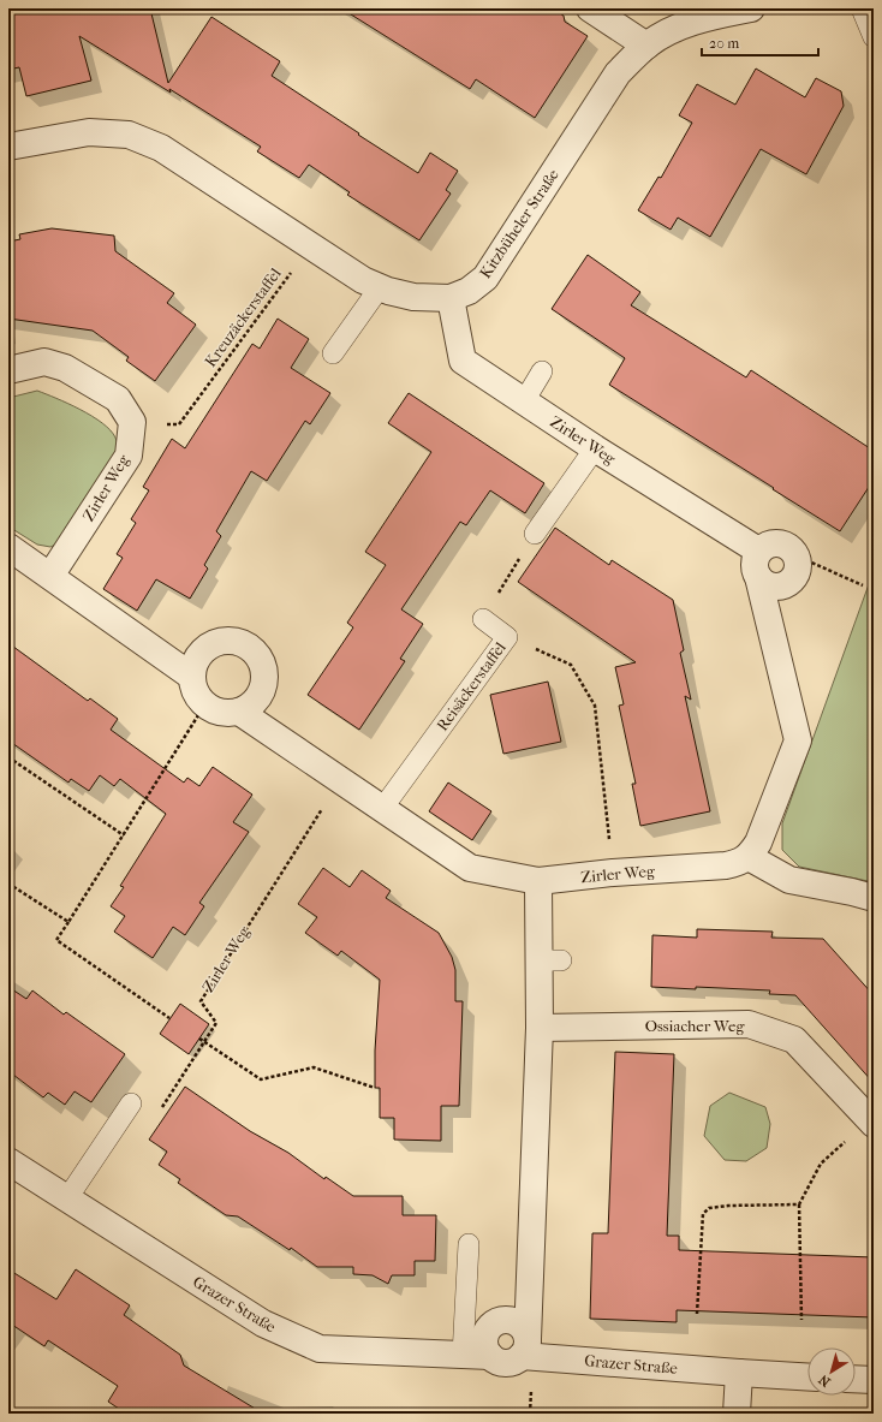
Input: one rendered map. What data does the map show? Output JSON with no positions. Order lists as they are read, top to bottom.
{
  "streets": {
    "street": [
      "Kitzbüheler Straße",
      "Zirler Weg",
      "Ossiacher Weg",
      "Grazer Straße"
    ],
    "lane": ["Reisäckerstaffel"],
    "path": ["Kreuzäckerstaffel"]
  },
  "crossings": [
    ["Kitzbüheler Straße", "Kreuzäckerstaffel"],
    ["Kitzbüheler Straße", "Zirler Weg"],
    ["Zirler Weg", "Reisäckerstaffel"]
  ],
  "scale_bar": "20 m",
  "north": "bottom left"
}
